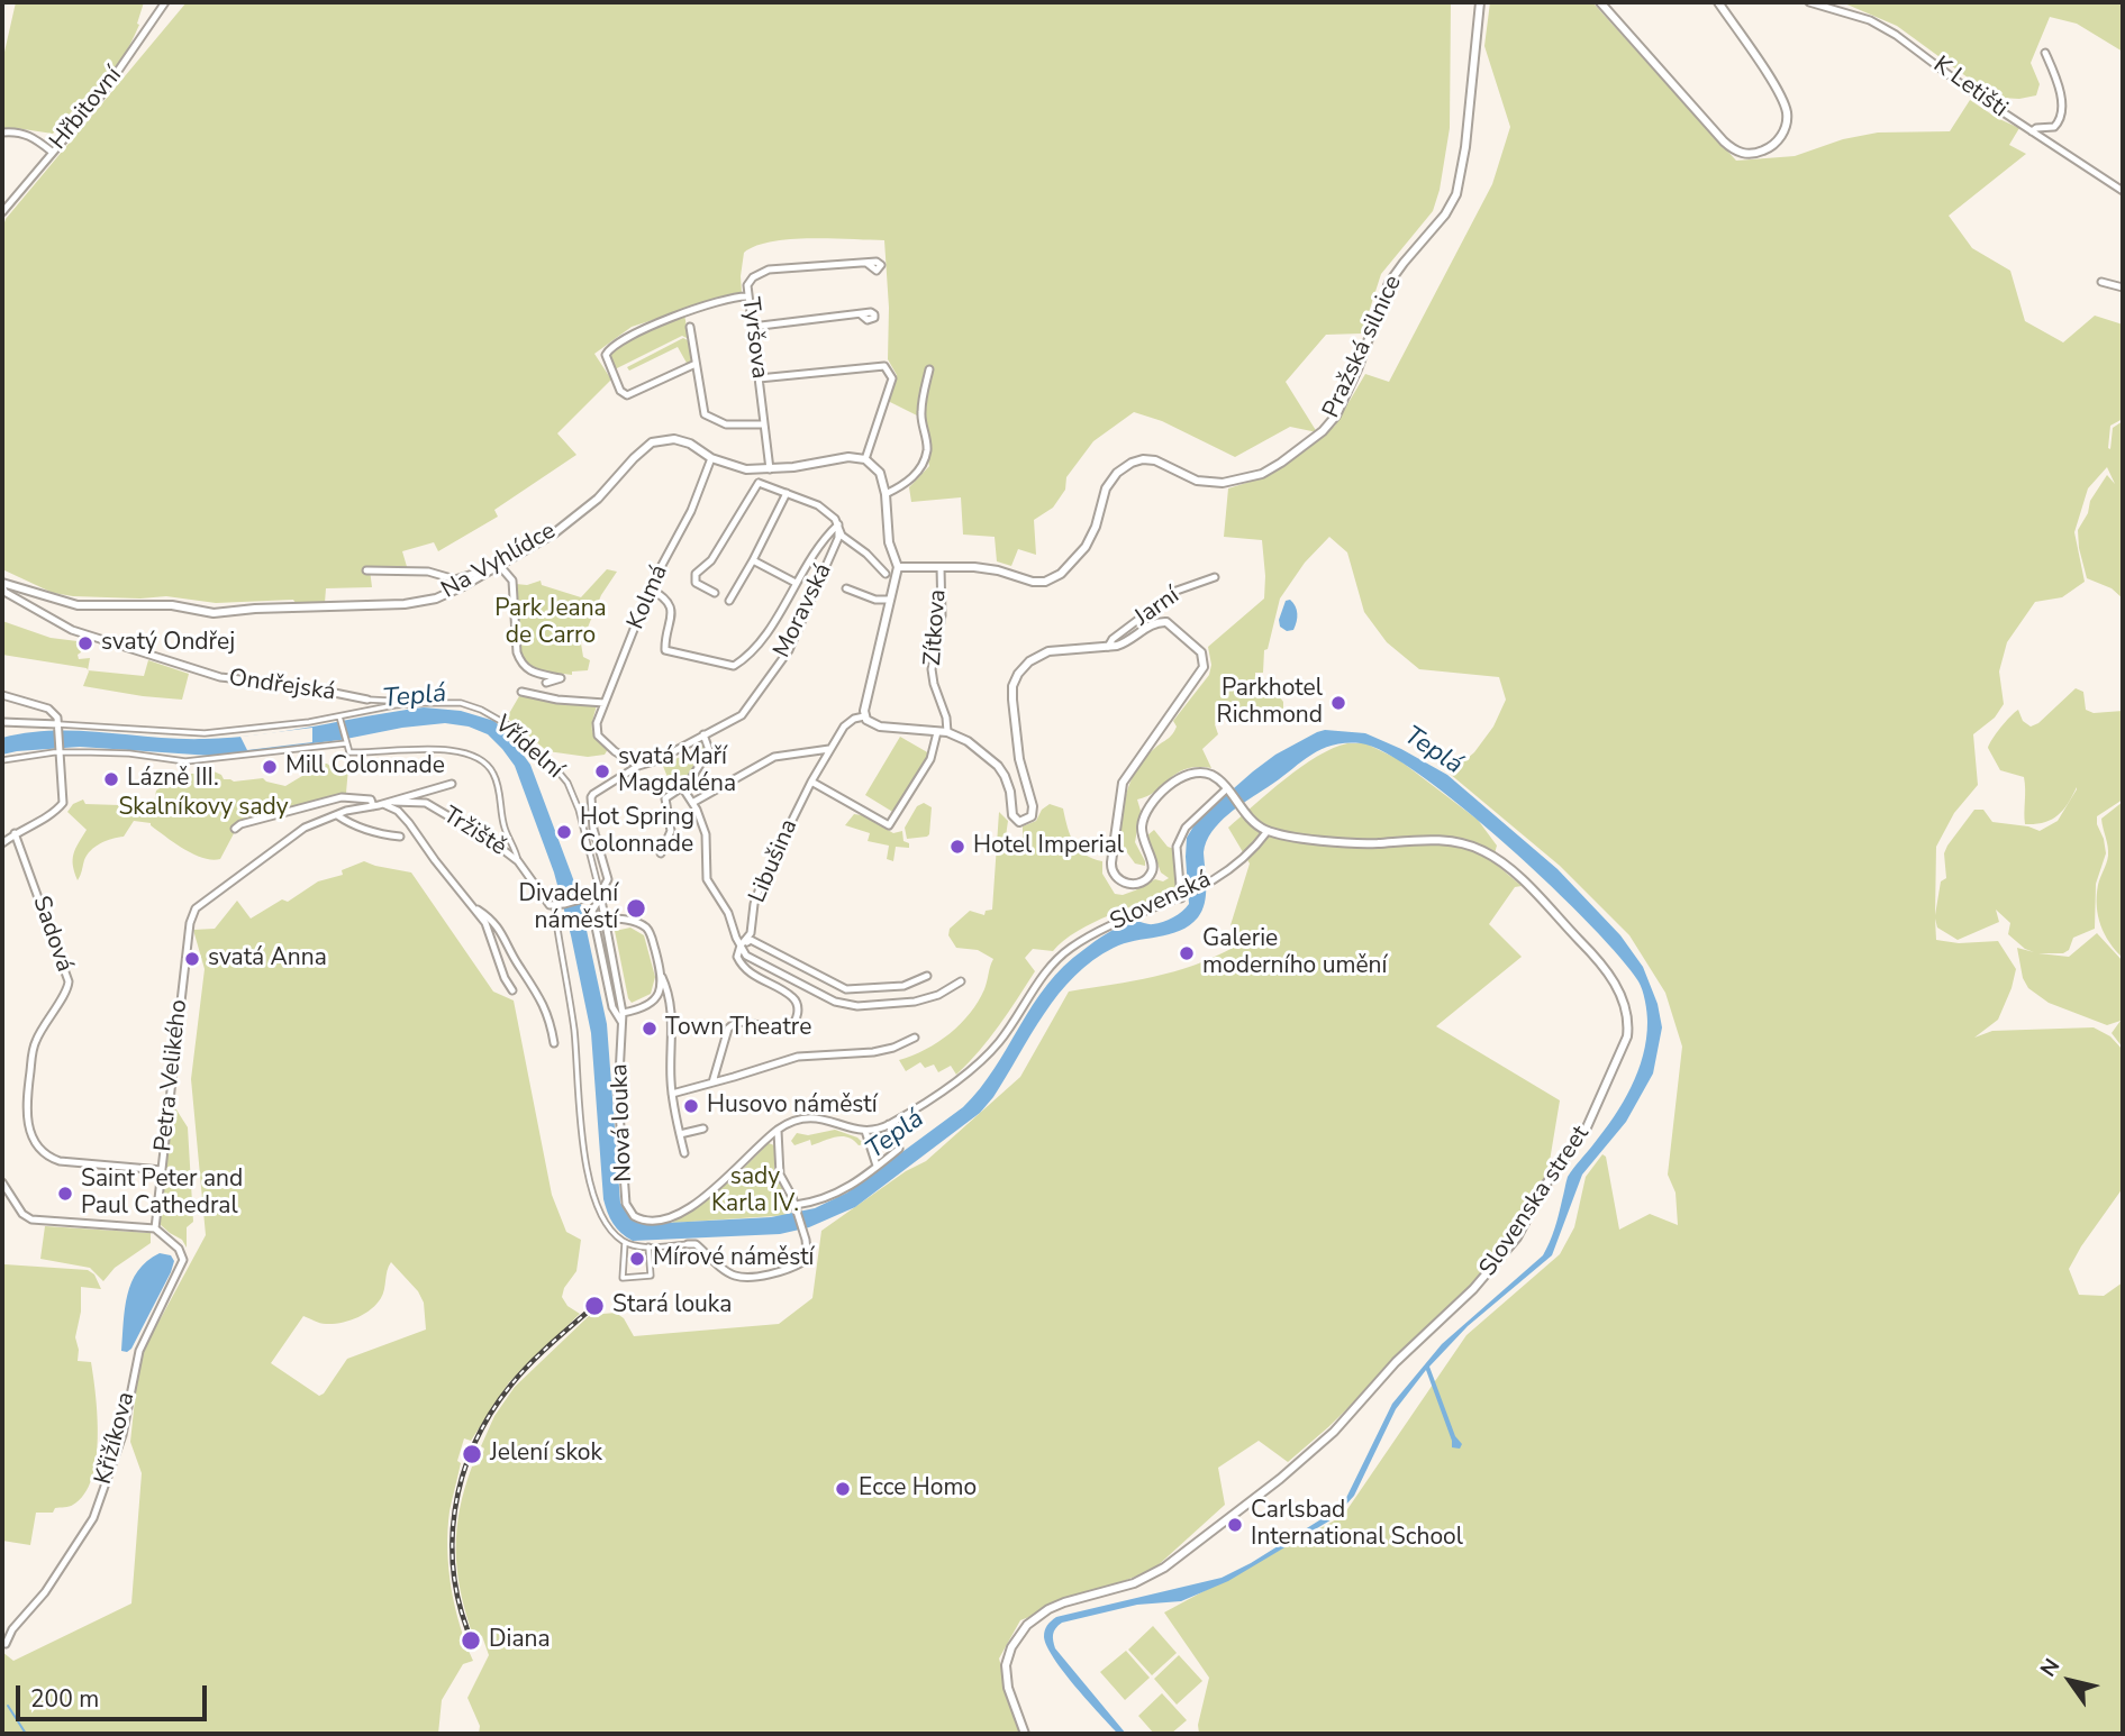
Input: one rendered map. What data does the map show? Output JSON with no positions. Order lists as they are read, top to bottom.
{
  "streets": {
    "street": [
      "K Letišti",
      "Hřbitovní",
      "Tyršova",
      "Pražská silnice",
      "Na Vyhlídce",
      "Kolmá",
      "Jarní",
      "Moravská",
      "Zítkova",
      "Ondřejská",
      "Vřídelní",
      "Tržiště",
      "Libušina",
      "Slovenská",
      "Sadová",
      "Petra Velikého",
      "Nová louka",
      "Slovenska street",
      "Křižíkova"
    ]
  },
  "crossings": [
    ["Tyršova", "Na Vyhlídce"],
    ["Pražská silnice", "Zítkova"],
    ["Na Vyhlídce", "Kolmá"],
    ["Na Vyhlídce", "Ondřejská"],
    ["Kolmá", "Moravská"],
    ["Moravská", "Vřídelní"],
    ["Ondřejská", "Vřídelní"],
    ["Slovenská", "Nová louka"],
    ["Slovenská", "Slovenska street"],
    ["Sadová", "Petra Velikého"],
    ["Petra Velikého", "Křižíkova"]
  ],
  "water": ["Teplá"],
  "parks": ["Park Jeana de Carro", "Skalníkovy sady", "sady Karla IV."],
  "places": [
    "svatý Ondřej",
    "Parkhotel Richmond",
    "Mill Colonnade",
    "svatá Maří Magdaléna",
    "Lázně III.",
    "Hot Spring Colonnade",
    "Hotel Imperial",
    "Divadelní náměstí",
    "Galerie moderního umění",
    "svatá Anna",
    "Town Theatre",
    "Husovo náměstí",
    "Saint Peter and Paul Cathedral",
    "Mírové náměstí",
    "Stará louka",
    "Jelení skok",
    "Ecce Homo",
    "Carlsbad International School",
    "Diana"
  ],
  "scale_bar": "200 m",
  "north": "top left"
}
